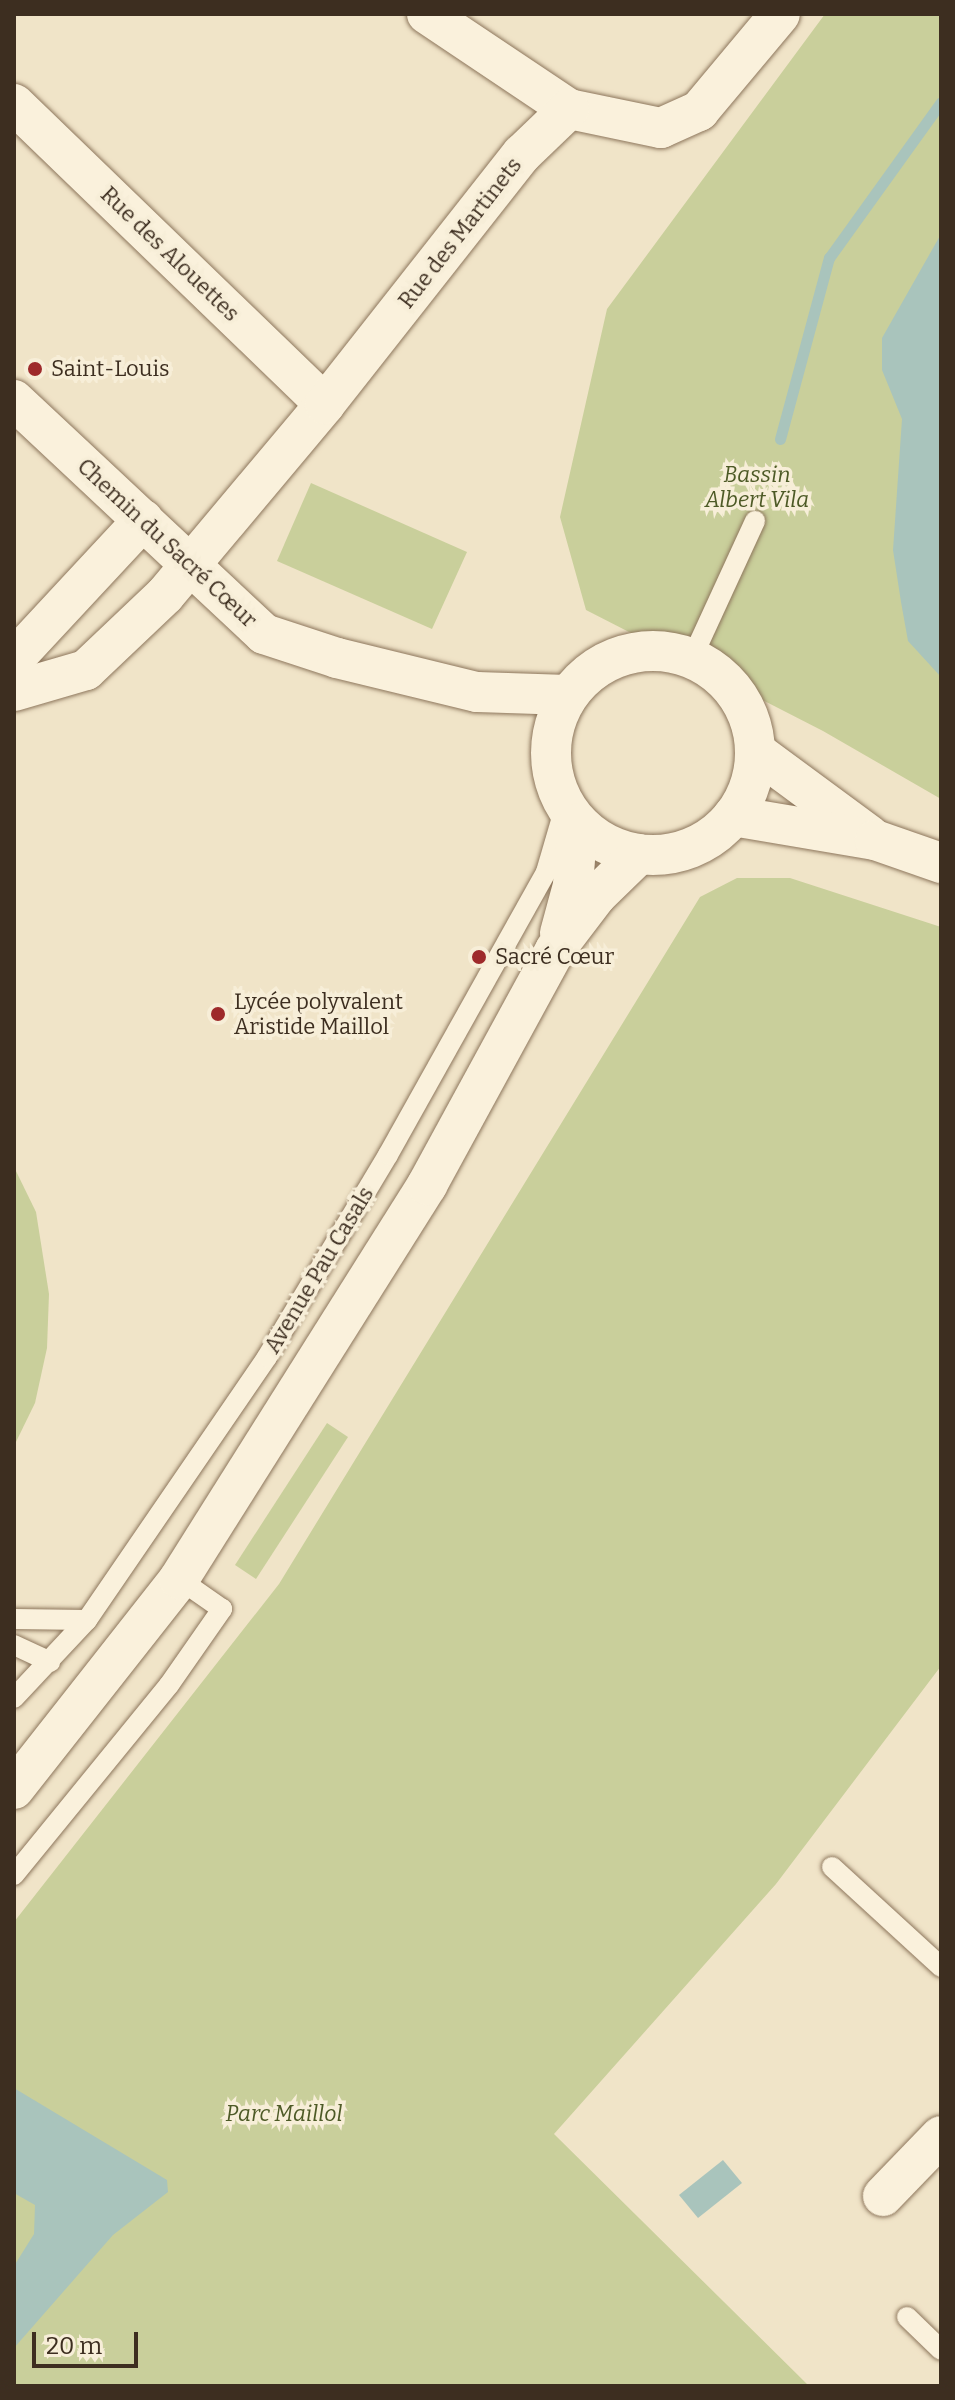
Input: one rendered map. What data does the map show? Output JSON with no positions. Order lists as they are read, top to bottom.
{
  "streets": {
    "street": ["Rue des Martinets", "Rue des Alouettes", "Chemin du Sacré Cœur"],
    "lane": ["Avenue Pau Casals"]
  },
  "crossings": [
    ["Rue des Martinets", "Rue des Alouettes"],
    ["Rue des Martinets", "Chemin du Sacré Cœur"],
    ["Chemin du Sacré Cœur", "Avenue Pau Casals"]
  ],
  "parks": ["Bassin Albert Vila", "Parc Maillol"],
  "places": ["Saint-Louis", "Sacré Cœur", "Lycée polyvalent Aristide Maillol"],
  "scale_bar": "20 m"
}
